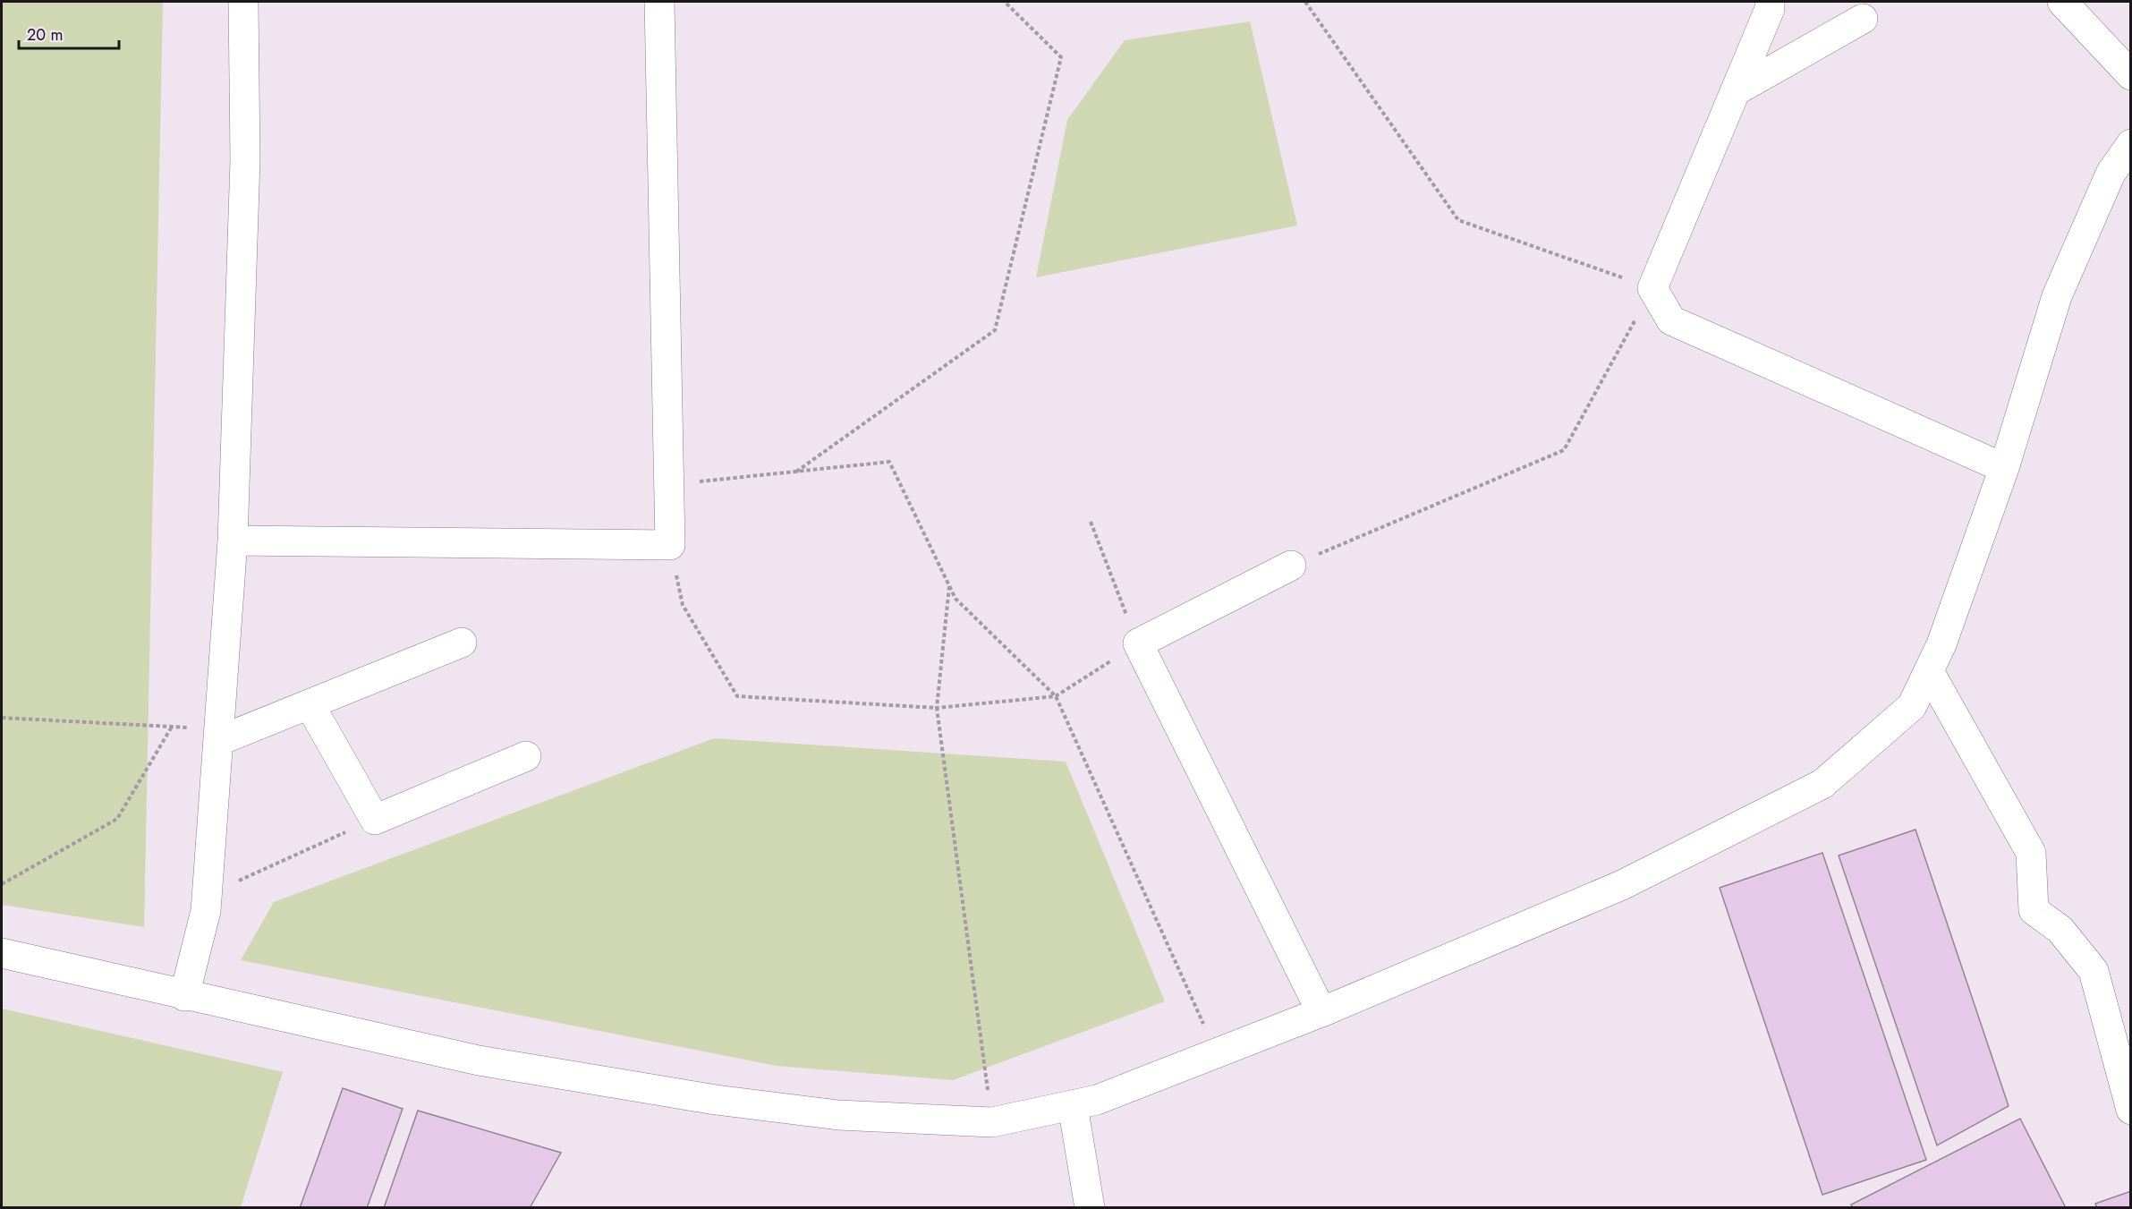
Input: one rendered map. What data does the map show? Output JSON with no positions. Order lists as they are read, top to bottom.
{
  "scale_bar": "20 m"
}
